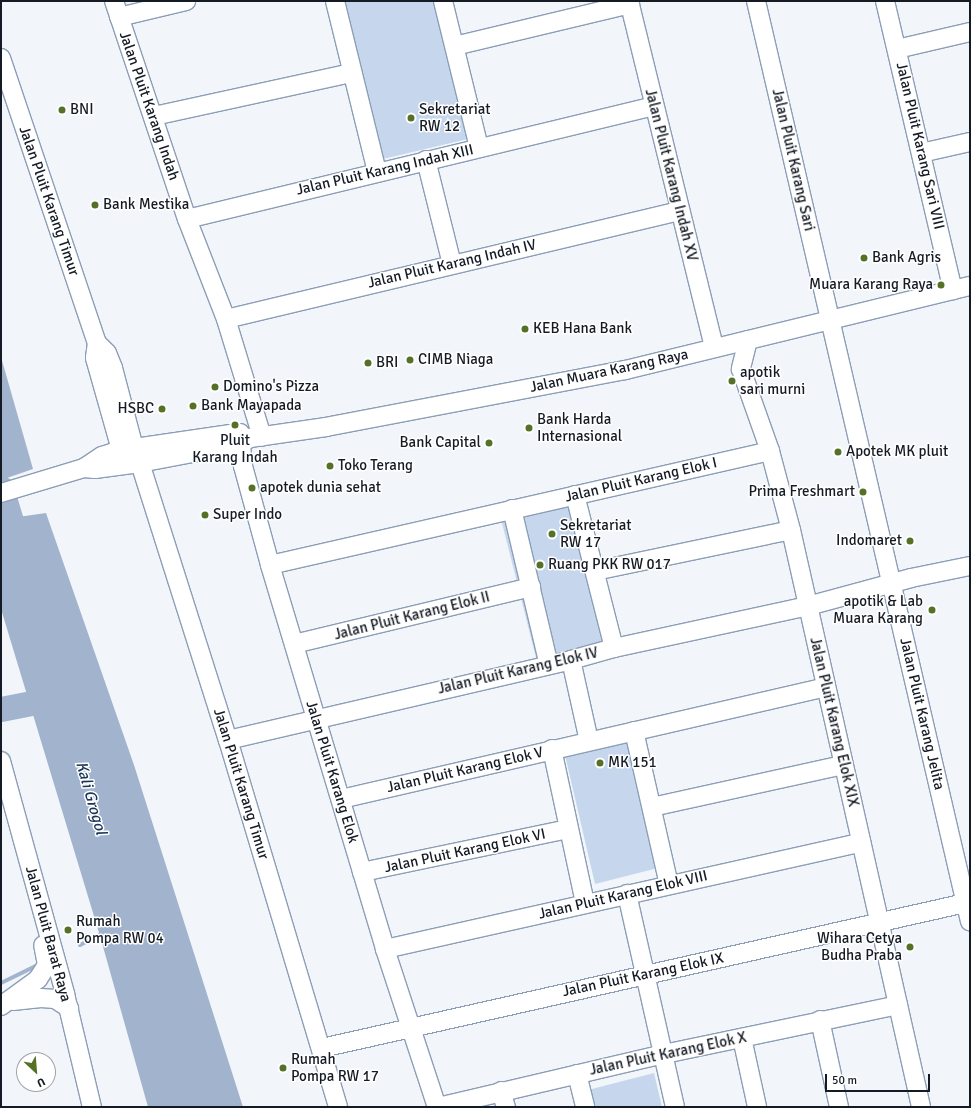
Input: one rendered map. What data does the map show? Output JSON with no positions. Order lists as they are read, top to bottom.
{
  "streets": {
    "street": [
      "Jalan Pluit Karang Indah",
      "Jalan Pluit Karang Sari VIII",
      "Jalan Pluit Karang Sari",
      "Jalan Pluit Karang Indah XIII",
      "Jalan Pluit Karang Indah XV",
      "Jalan Pluit Karang Timur",
      "Jalan Pluit Karang Indah IV",
      "Jalan Muara Karang Raya",
      "Jalan Pluit Karang Elok I",
      "Jalan Pluit Karang Elok II",
      "Jalan Pluit Karang Elok IV",
      "Jalan Pluit Karang Jelita",
      "Jalan Pluit Karang Elok XIX",
      "Jalan Pluit Karang Elok V",
      "Jalan Pluit Karang Elok",
      "Jalan Pluit Karang Elok VI",
      "Jalan Pluit Karang Elok VIII",
      "Jalan Pluit Barat Raya",
      "Jalan Pluit Karang Elok IX",
      "Jalan Pluit Karang Elok X"
    ]
  },
  "crossings": [
    ["Jalan Pluit Karang Indah", "Jalan Pluit Karang Indah XIII"],
    ["Jalan Pluit Karang Indah", "Jalan Pluit Karang Indah IV"],
    ["Jalan Pluit Karang Indah", "Jalan Muara Karang Raya"],
    ["Jalan Pluit Karang Indah", "Jalan Pluit Karang Elok"],
    ["Jalan Pluit Karang Sari VIII", "Jalan Muara Karang Raya"],
    ["Jalan Pluit Karang Sari", "Jalan Muara Karang Raya"],
    ["Jalan Pluit Karang Sari", "Jalan Pluit Karang Jelita"],
    ["Jalan Pluit Karang Indah XIII", "Jalan Pluit Karang Indah XV"],
    ["Jalan Pluit Karang Indah XV", "Jalan Pluit Karang Indah IV"],
    ["Jalan Pluit Karang Indah XV", "Jalan Muara Karang Raya"],
    ["Jalan Pluit Karang Timur", "Jalan Muara Karang Raya"],
    ["Jalan Pluit Karang Timur", "Jalan Pluit Karang Elok IV"],
    ["Jalan Pluit Karang Timur", "Jalan Pluit Karang Elok IX"],
    ["Jalan Muara Karang Raya", "Jalan Pluit Karang Jelita"],
    ["Jalan Muara Karang Raya", "Jalan Pluit Karang Elok XIX"],
    ["Jalan Muara Karang Raya", "Jalan Pluit Karang Elok"],
    ["Jalan Pluit Karang Elok I", "Jalan Pluit Karang Elok XIX"],
    ["Jalan Pluit Karang Elok I", "Jalan Pluit Karang Elok"],
    ["Jalan Pluit Karang Elok II", "Jalan Pluit Karang Elok"],
    ["Jalan Pluit Karang Elok IV", "Jalan Pluit Karang Jelita"],
    ["Jalan Pluit Karang Elok IV", "Jalan Pluit Karang Elok XIX"],
    ["Jalan Pluit Karang Elok IV", "Jalan Pluit Karang Elok"],
    ["Jalan Pluit Karang Jelita", "Jalan Pluit Karang Elok IX"],
    ["Jalan Pluit Karang Elok XIX", "Jalan Pluit Karang Elok V"],
    ["Jalan Pluit Karang Elok XIX", "Jalan Pluit Karang Elok VIII"],
    ["Jalan Pluit Karang Elok XIX", "Jalan Pluit Karang Elok IX"],
    ["Jalan Pluit Karang Elok XIX", "Jalan Pluit Karang Elok X"],
    ["Jalan Pluit Karang Elok V", "Jalan Pluit Karang Elok"],
    ["Jalan Pluit Karang Elok", "Jalan Pluit Karang Elok VI"],
    ["Jalan Pluit Karang Elok", "Jalan Pluit Karang Elok VIII"],
    ["Jalan Pluit Karang Elok", "Jalan Pluit Karang Elok IX"],
    ["Jalan Pluit Karang Elok", "Jalan Pluit Karang Elok X"]
  ],
  "water": ["Kali Grogol"],
  "places": [
    "BNI",
    "Sekretariat RW 12",
    "Bank Mestika",
    "Bank Agris",
    "Muara Karang Raya",
    "KEB Hana Bank",
    "CIMB Niaga",
    "BRI",
    "apotik sari murni",
    "Domino's Pizza",
    "Bank Mayapada",
    "HSBC",
    "Pluit Karang Indah",
    "Bank Harda Internasional",
    "Bank Capital",
    "Apotek MK pluit",
    "Toko Terang",
    "apotek dunia sehat",
    "Prima Freshmart",
    "Super Indo",
    "Sekretariat RW 17",
    "Indomaret",
    "Ruang PKK RW 017",
    "apotik & Lab Muara Karang",
    "MK 151",
    "Rumah Pompa RW 04",
    "Wihara Cetya Budha Praba",
    "Rumah Pompa RW 17"
  ],
  "scale_bar": "50 m",
  "north": "bottom right"
}
